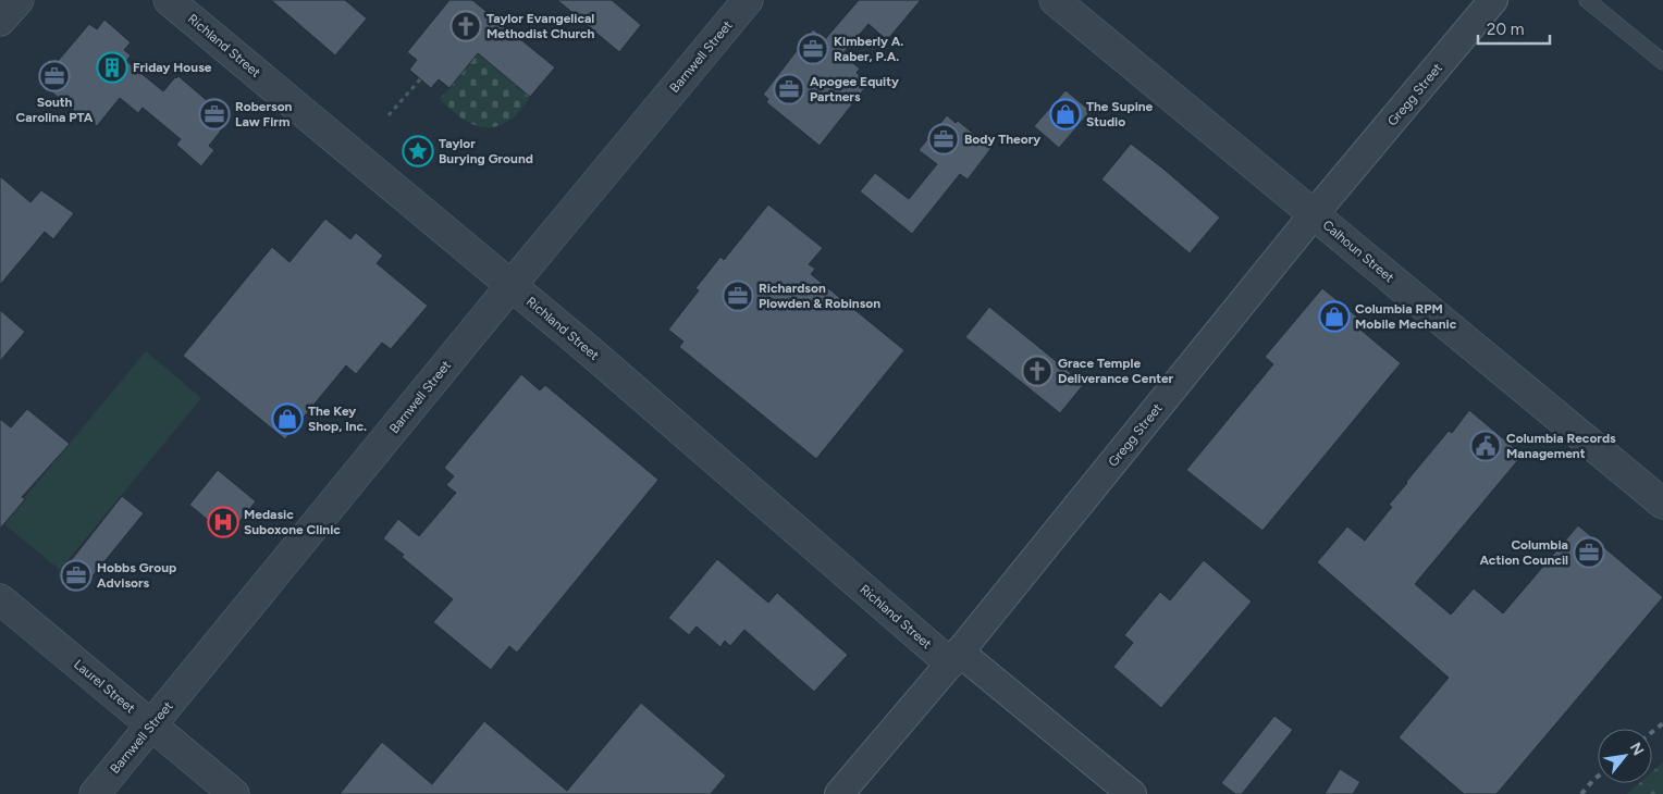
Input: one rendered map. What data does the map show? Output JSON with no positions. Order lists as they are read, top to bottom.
{
  "streets": {
    "street": [
      "Richland Street",
      "Barnwell Street",
      "Gregg Street",
      "Calhoun Street",
      "Laurel Street"
    ]
  },
  "crossings": [
    ["Richland Street", "Barnwell Street"],
    ["Richland Street", "Gregg Street"],
    ["Barnwell Street", "Laurel Street"],
    ["Gregg Street", "Calhoun Street"]
  ],
  "places": {
    "church": ["Taylor Evangelical Methodist Church", "Grace Temple Deliverance Center"],
    "office": [
      "Kimberly A. Raber, P.A.",
      "South Carolina PTA",
      "Apogee Equity Partners",
      "Roberson Law Firm",
      "Body Theory",
      "Richardson Plowden & Robinson",
      "Columbia Action Council",
      "Hobbs Group Advisors"
    ],
    "building": ["Friday House"],
    "shop": ["The Supine Studio", "Columbia RPM Mobile Mechanic", "The Key Shop, Inc."],
    "place": ["Taylor Burying Ground"],
    "public building": ["Columbia Records Management"],
    "hospital": ["Medasic Suboxone Clinic"]
  },
  "scale_bar": "20 m",
  "north": "top right"
}
